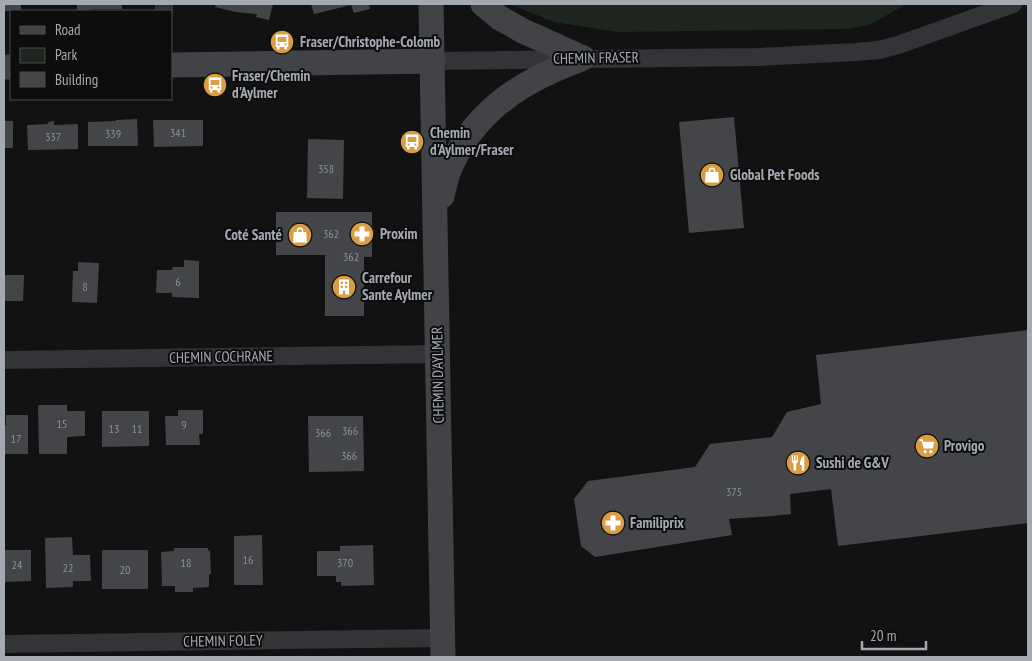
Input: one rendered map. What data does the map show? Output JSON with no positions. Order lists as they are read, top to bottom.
{
  "streets": {
    "main road": ["CHEMIN FRASER", "CHEMIN D'AYLMER"],
    "street": ["CHEMIN COCHRANE", "CHEMIN FOLEY"]
  },
  "crossings": [
    ["CHEMIN FRASER", "CHEMIN D'AYLMER"],
    ["CHEMIN COCHRANE", "CHEMIN D'AYLMER"],
    ["CHEMIN D'AYLMER", "CHEMIN FOLEY"]
  ],
  "places": {
    "bus stop": ["Fraser/Christophe-Colomb", "Fraser/Chemin d'Aylmer", "Chemin d'Aylmer/Fraser"],
    "shop": ["Global Pet Foods", "Coté Santé"],
    "pharmacy": ["Proxim", "Familiprix"],
    "building": ["Carrefour Sante Aylmer"],
    "supermarket": ["Provigo"],
    "restaurant": ["Sushi de G&V"]
  },
  "house_numbers": [
    "341",
    "339",
    "337",
    "358",
    "362",
    "362",
    "6",
    "8",
    "15",
    "9",
    "13",
    "11",
    "366",
    "366",
    "17",
    "366",
    "375",
    "16",
    "18",
    "370",
    "24",
    "22",
    "20"
  ],
  "legend": ["Road", "Park", "Building"],
  "scale_bar": "20 m"
}
